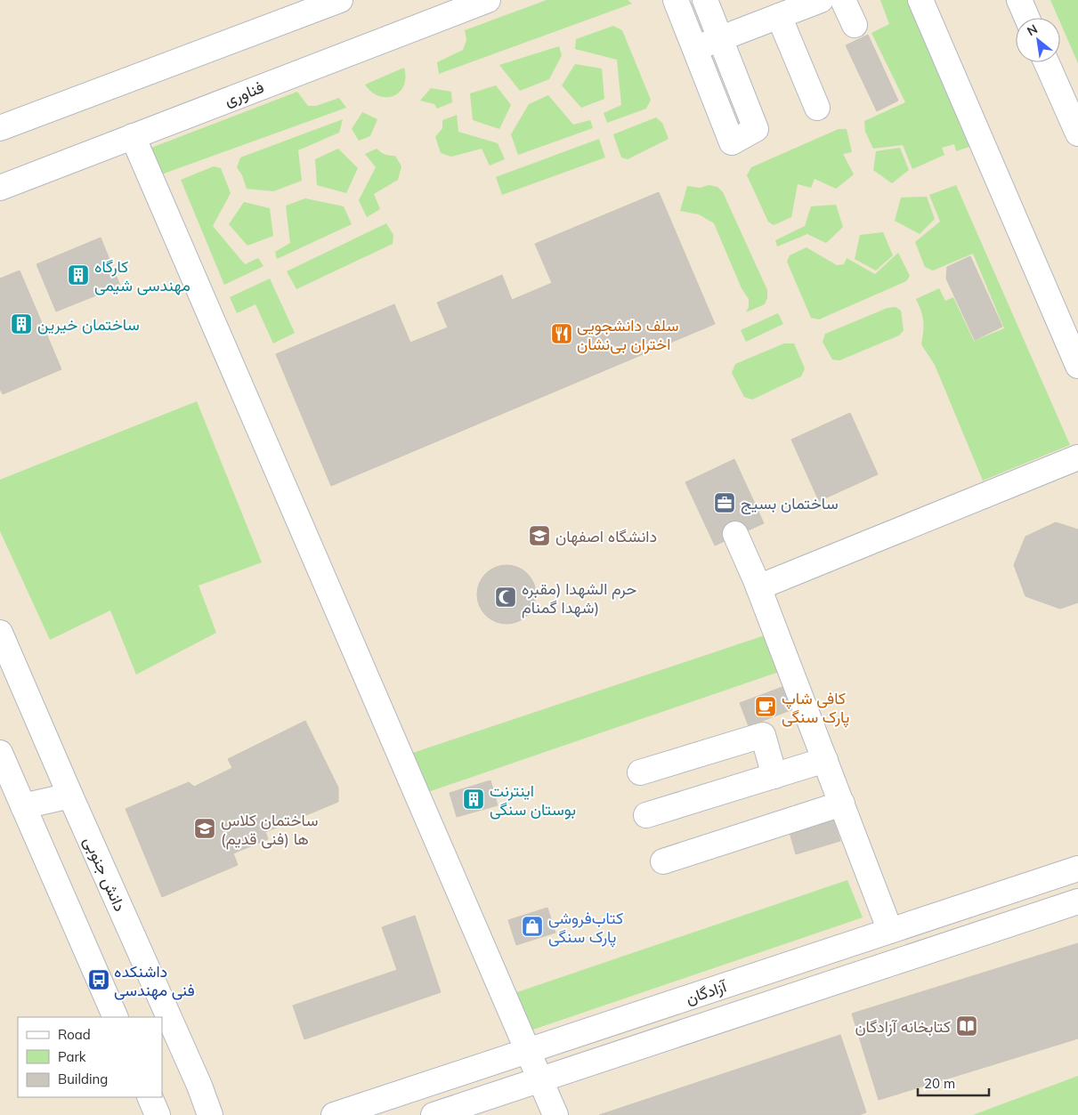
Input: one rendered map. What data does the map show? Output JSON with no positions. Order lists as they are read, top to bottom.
{
  "streets": {
    "lane": ["فناوری", "دانش جنوبی", "آزادگان"]
  },
  "places": {
    "building": ["کارگاه مهندسی شیمی", "ساختمان خیرین", "اینترنت بوستان سنگی"],
    "restaurant": ["سلف دانشجویی اختران بی‌نشان"],
    "office": ["ساختمان بسیج"],
    "school or university": ["دانشگاه اصفهان", "ساختمان کلاس ها (فنی قدیم)"],
    "mosque": ["حرم الشهدا (مقبره شهدا گمنام)"],
    "cafe": ["کافی شاپ پارک سنگی"],
    "shop": ["کتاب‌فروشی پارک سنگی"],
    "bus stop": ["داشنکده فنی مهندسی"],
    "library": ["کتابخانه آزادگان"]
  },
  "legend": ["Road", "Park", "Building"],
  "scale_bar": "20 m",
  "north": "top left"
}
